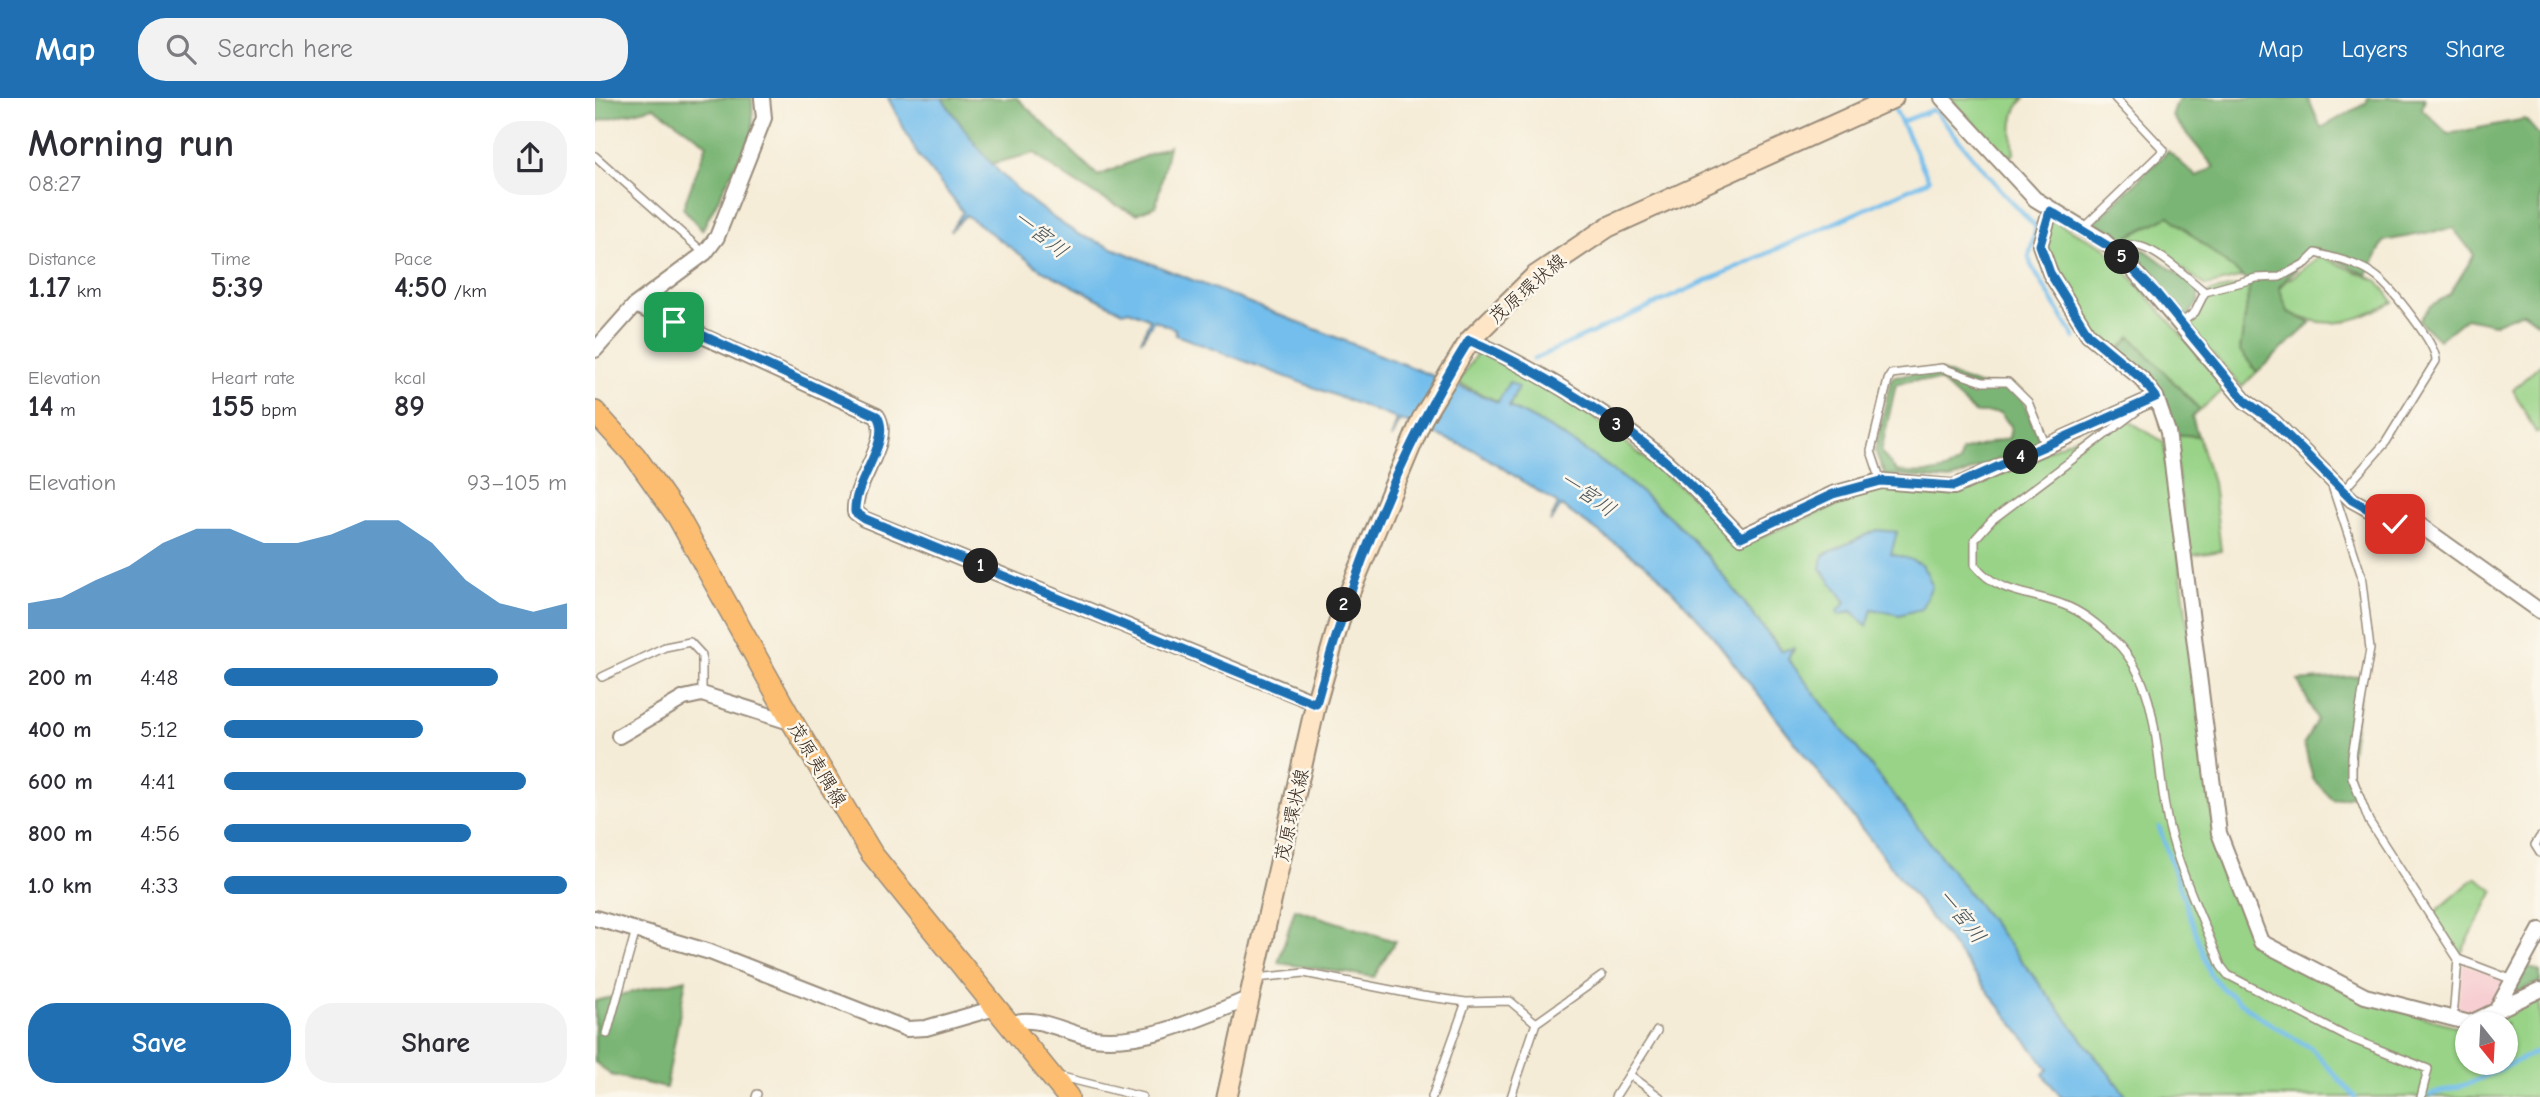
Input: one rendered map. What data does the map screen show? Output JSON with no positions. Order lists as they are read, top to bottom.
{
  "streets": {
    "main road": ["茂原環状線", "茂原夷隅線"]
  },
  "water": ["一宮川"],
  "north": "bottom",
  "page": {
    "header": "Map",
    "search": "Search here",
    "nav": ["Map", "Layers", "Share"],
    "heading": ["Morning run", "08:27"],
    "stats": [
      ["Distance", "1.17 km"],
      ["Time", "5:39"],
      ["Pace", "4:50 /km"],
      ["Elevation", "14 m"],
      ["Heart rate", "155 bpm"],
      ["kcal", "89"]
    ],
    "pins": [
      "5",
      "3",
      "4",
      "1",
      "2"
    ],
    "chart": ["Elevation", "93–105 m"],
    "list": [
      {
        "name": "200 m",
        "note": "4:48"
      },
      {
        "name": "400 m",
        "note": "5:12"
      },
      {
        "name": "600 m",
        "note": "4:41"
      },
      {
        "name": "800 m",
        "note": "4:56"
      },
      {
        "name": "1.0 km",
        "note": "4:33"
      }
    ],
    "buttons": ["Save", "Share"]
  }
}
